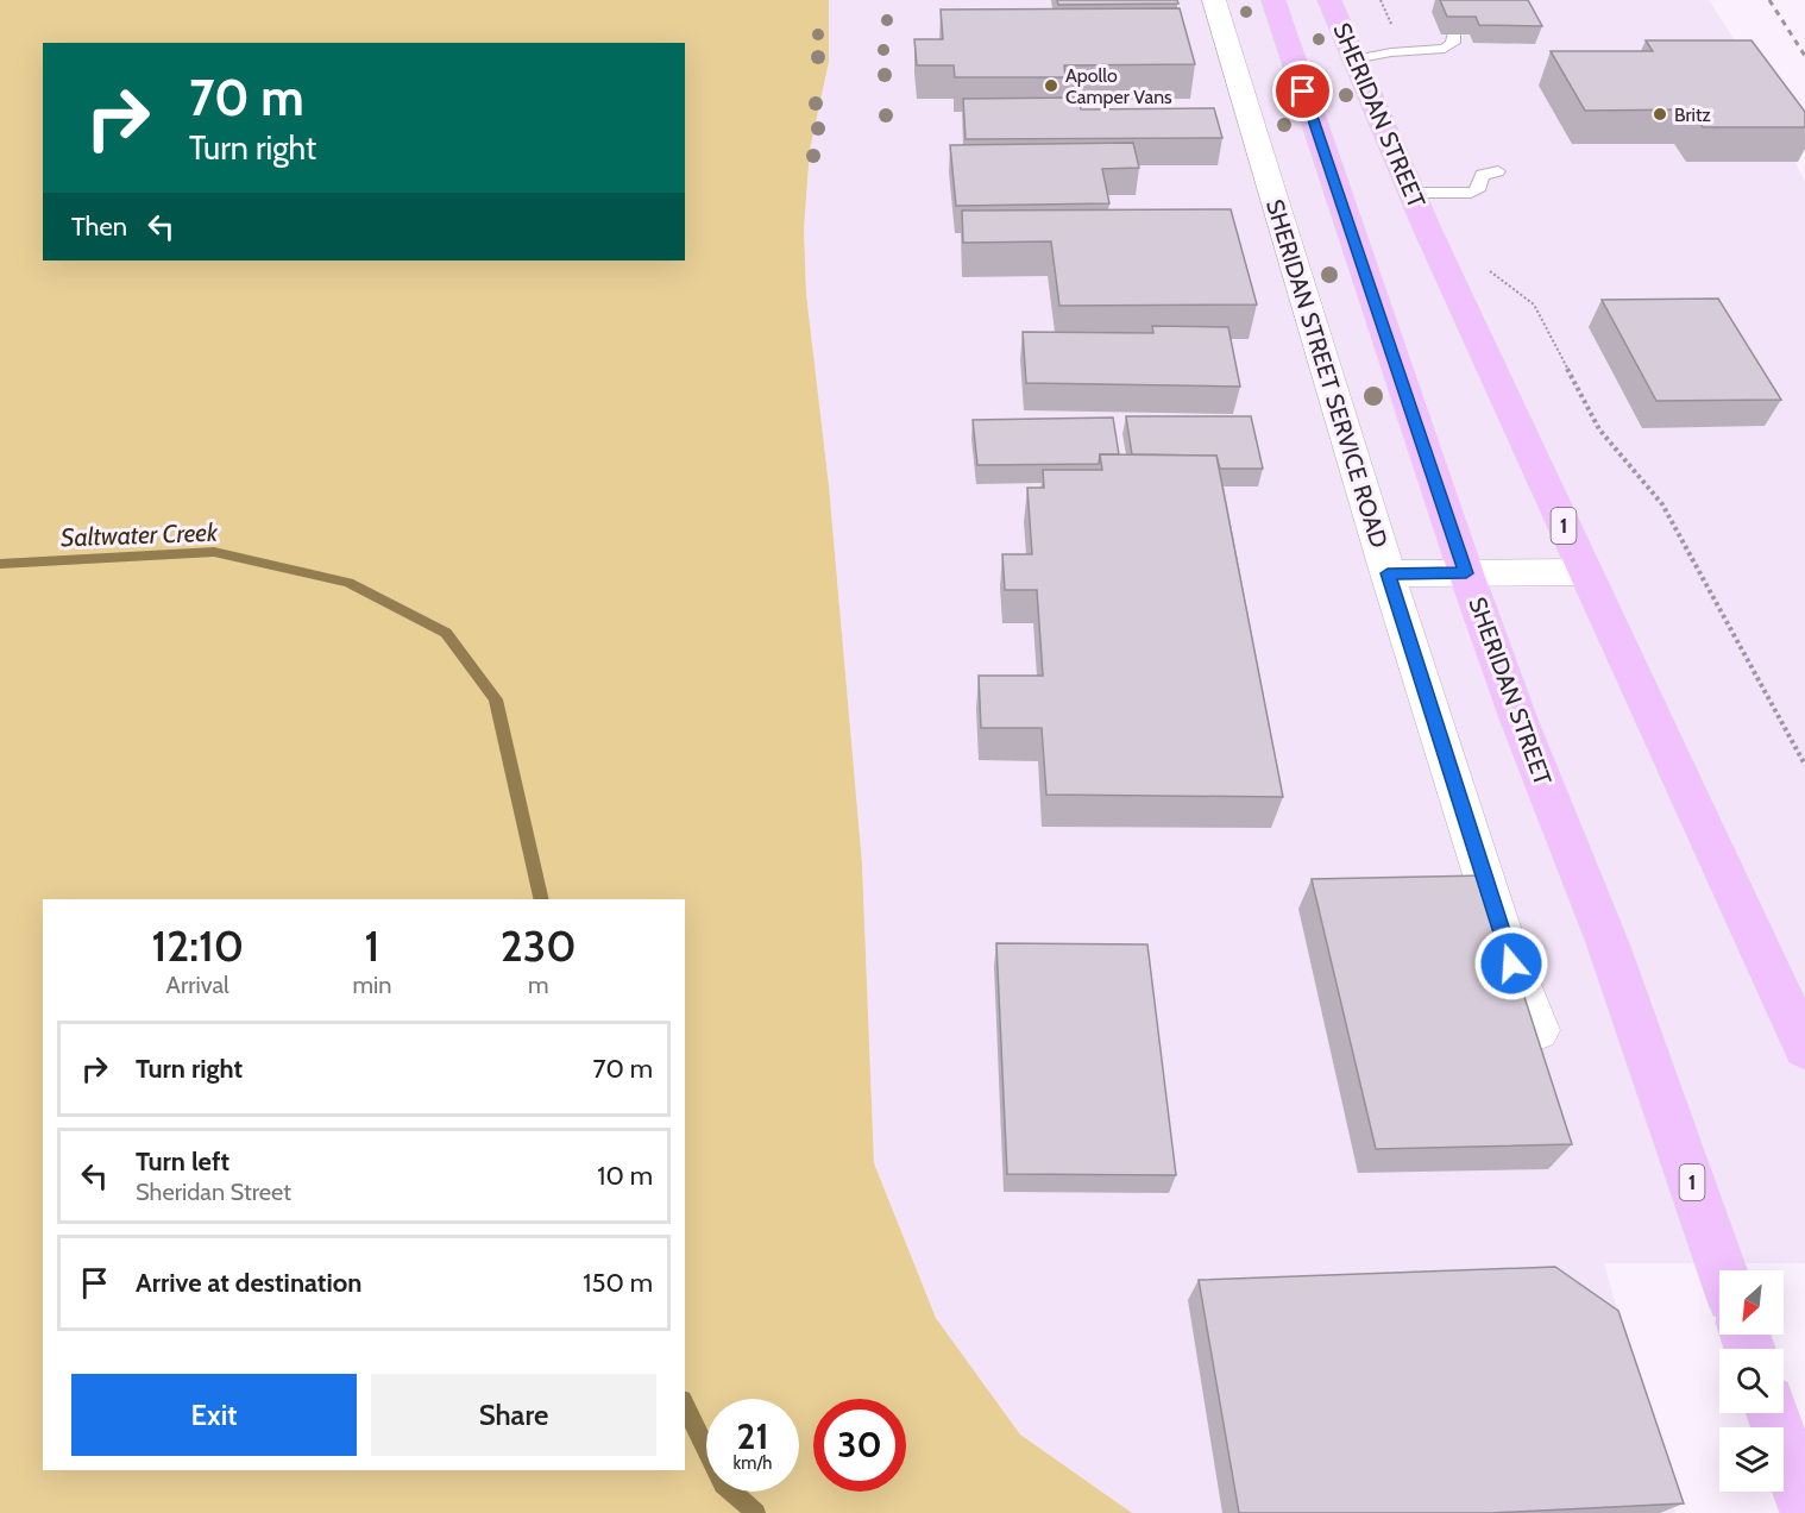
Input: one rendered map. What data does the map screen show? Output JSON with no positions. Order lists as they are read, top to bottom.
{
  "streets": {
    "highway": ["SHERIDAN STREET", "1"],
    "street": ["SHERIDAN STREET SERVICE ROAD"]
  },
  "water": ["Saltwater Creek"],
  "places": ["Apollo Camper Vans", "Britz"],
  "north": "bottom left",
  "page": {
    "turn": ["70 m", "Turn right"],
    "then": "Then",
    "eta": [
      "12:10",
      "Arrival",
      "1",
      "min",
      "230",
      "m"
    ],
    "list": [
      {
        "name": "Turn right",
        "value": "70 m"
      },
      {
        "name": "Turn left",
        "note": "Sheridan Street",
        "value": "10 m"
      },
      {
        "name": "Arrive at destination",
        "value": "150 m"
      }
    ],
    "buttons": ["Exit", "Share"],
    "speed": "21 km/h",
    "limit": "30"
  }
}
